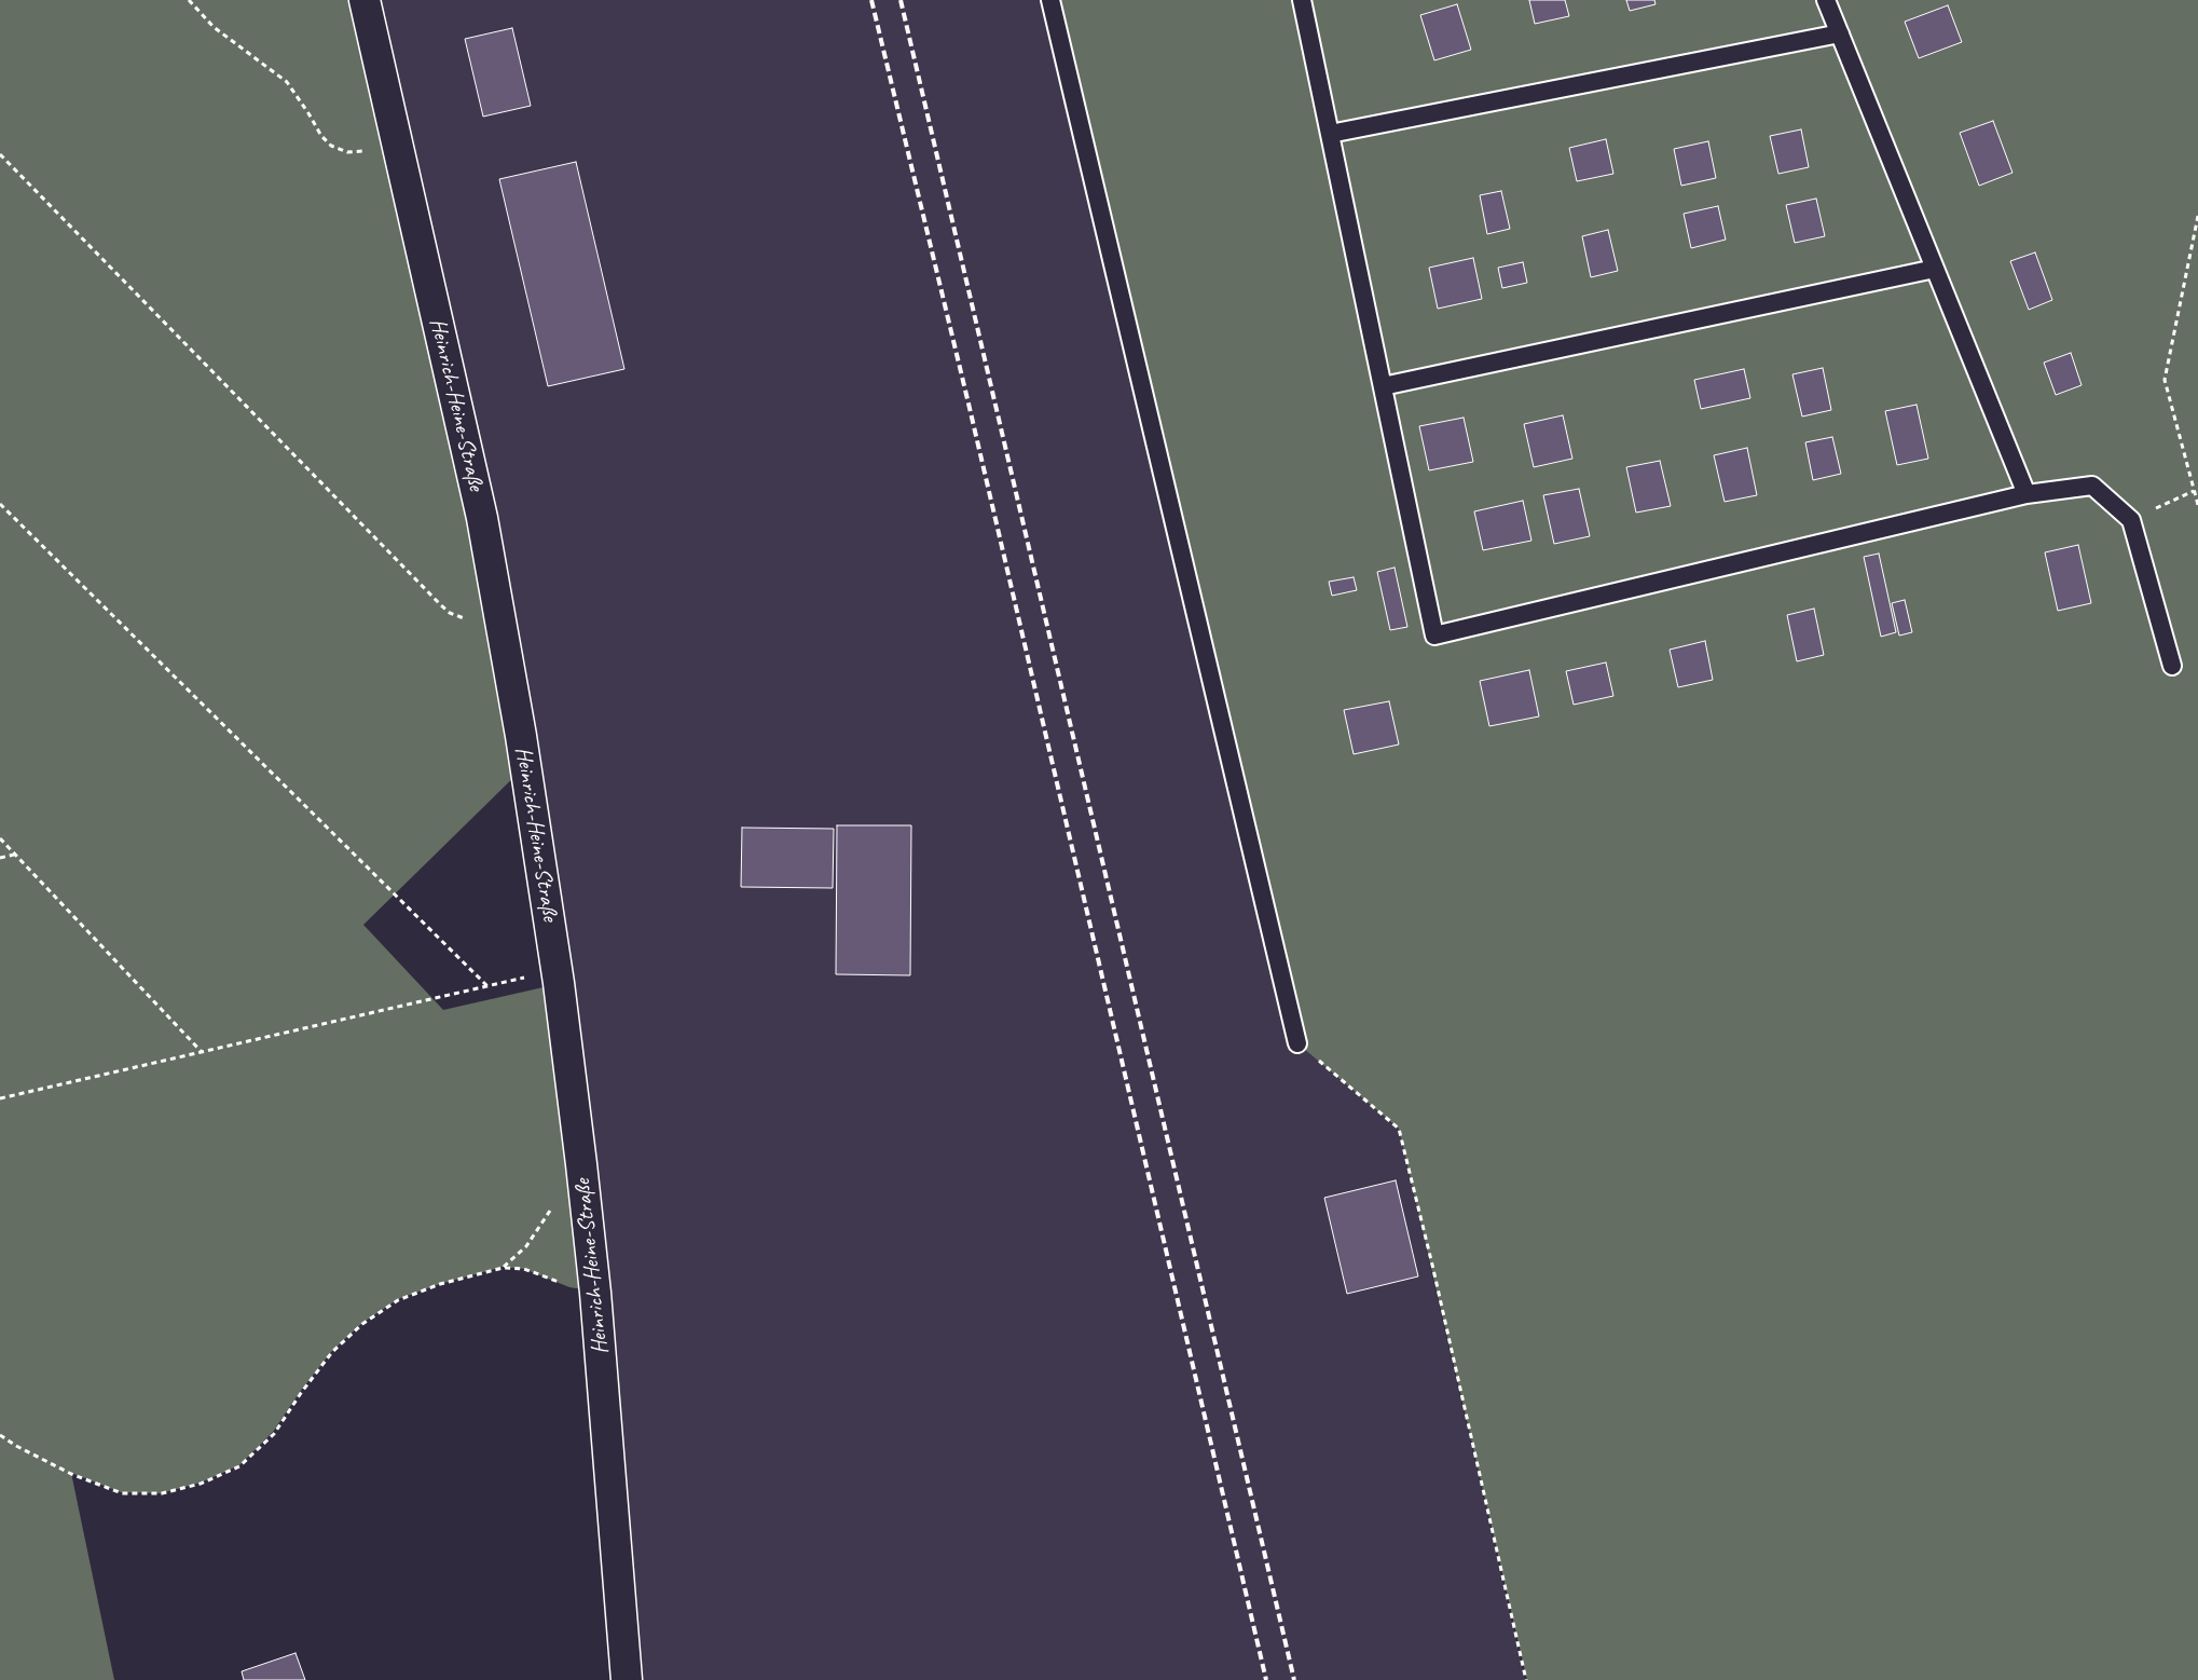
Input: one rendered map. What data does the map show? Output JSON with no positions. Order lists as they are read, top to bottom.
{
  "streets": {
    "street": ["Heinrich-Heine-Straße"]
  }
}
